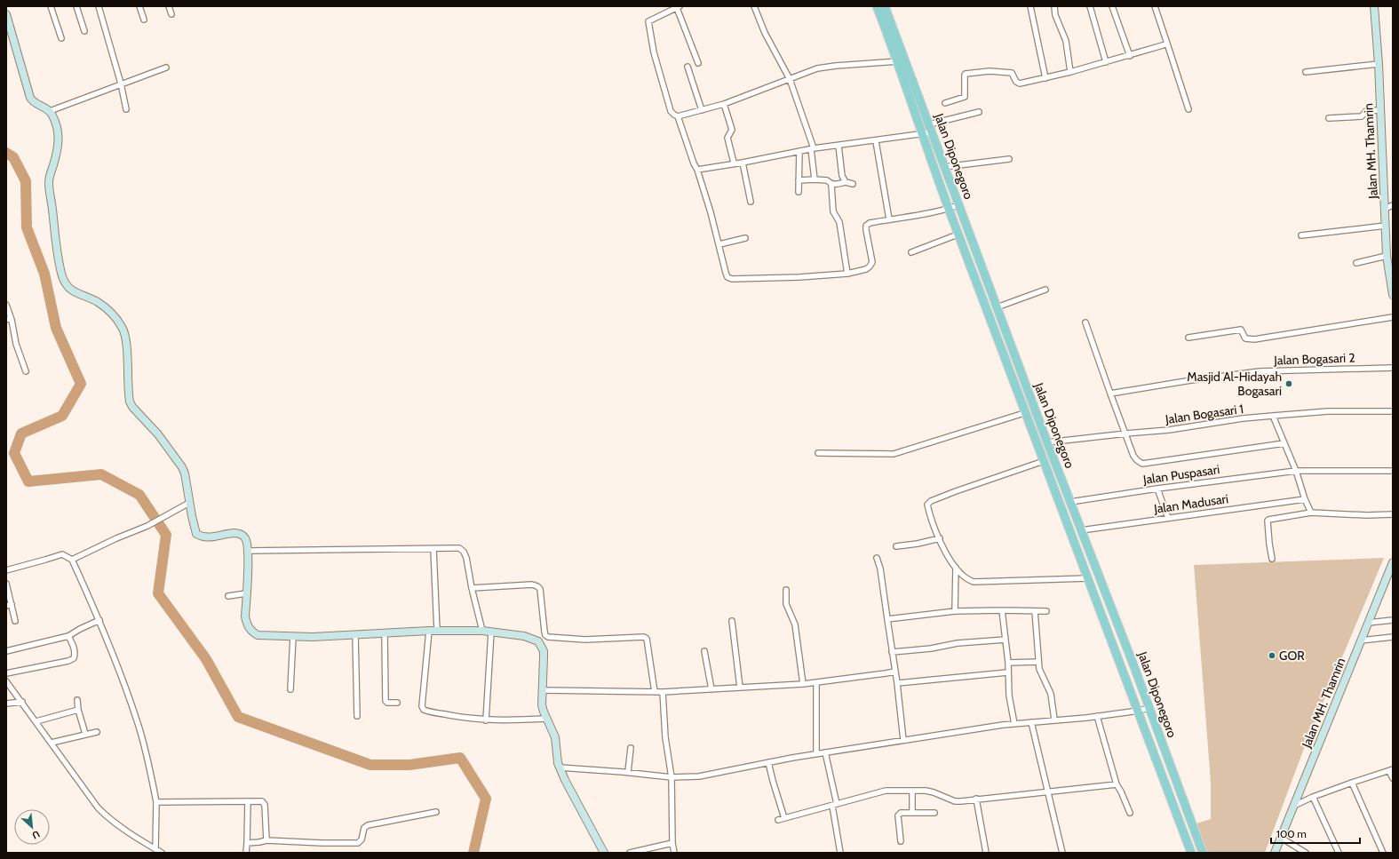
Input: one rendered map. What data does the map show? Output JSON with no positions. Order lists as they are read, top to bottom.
{
  "streets": {
    "main road": ["Jalan Diponegoro"],
    "street": [
      "Jalan MH. Thamrin",
      "Jalan Bogasari 2",
      "Jalan Bogasari 1",
      "Jalan Puspasari",
      "Jalan Madusari"
    ]
  },
  "crossings": [
    ["Jalan Diponegoro", "Jalan Bogasari 1"],
    ["Jalan Diponegoro", "Jalan Puspasari"],
    ["Jalan Diponegoro", "Jalan Madusari"],
    ["Jalan Bogasari 1", "Jalan Puspasari"]
  ],
  "places": ["Masjid Al-Hidayah Bogasari", "GOR"],
  "scale_bar": "100 m",
  "north": "bottom right"
}
